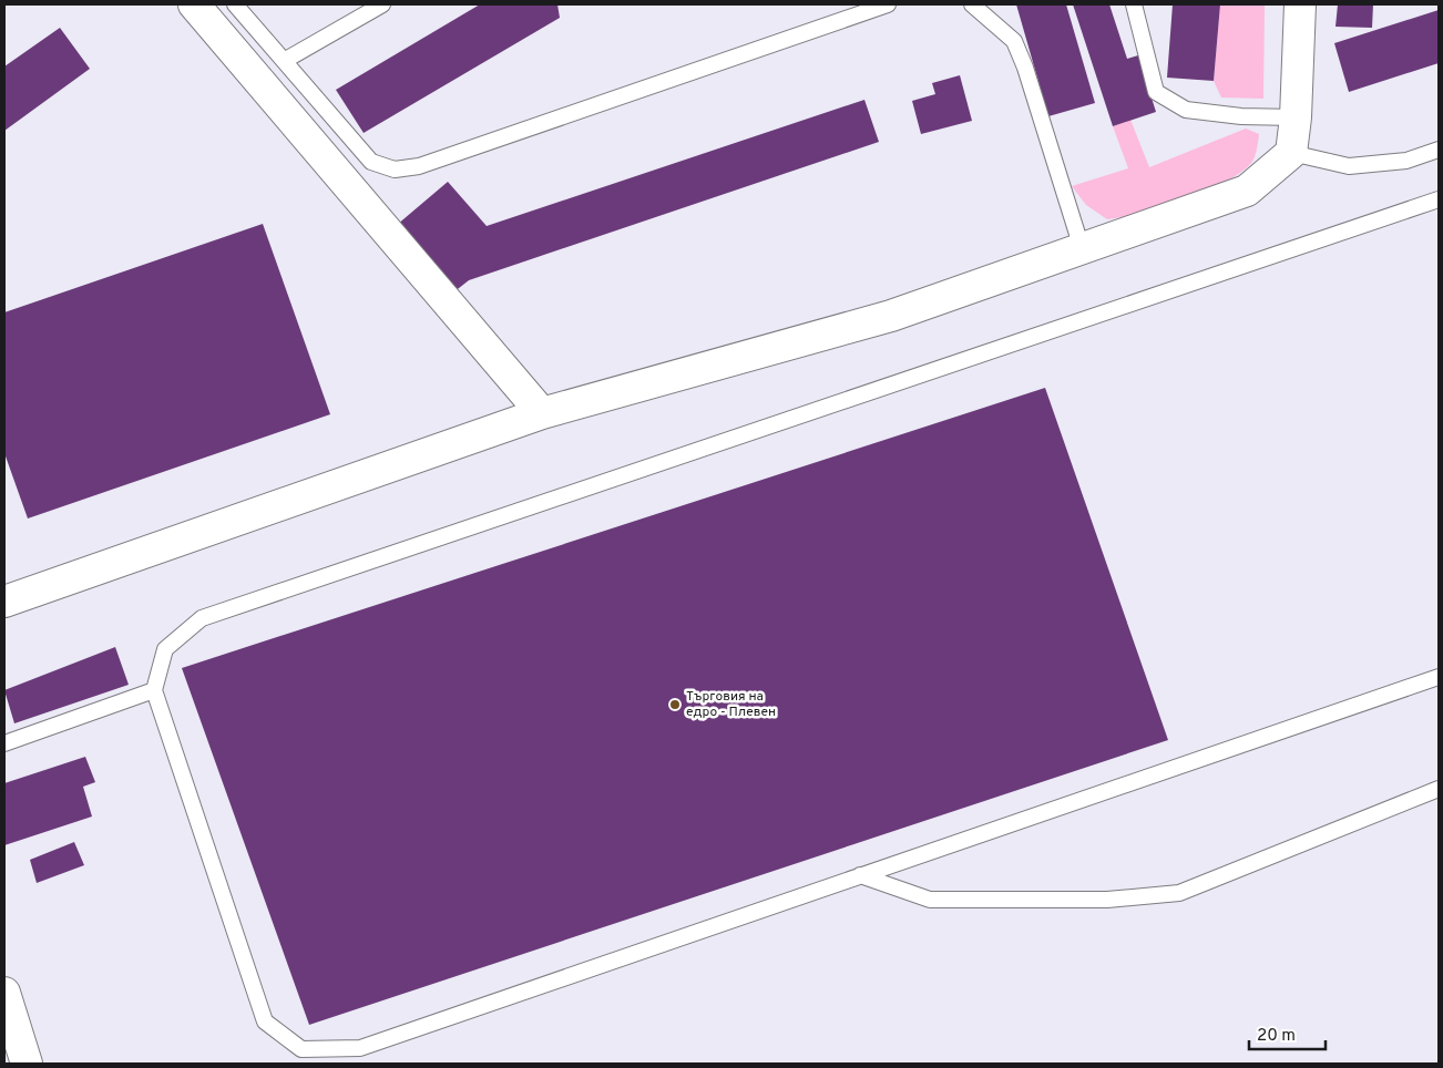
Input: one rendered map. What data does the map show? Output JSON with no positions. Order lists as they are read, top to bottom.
{
  "places": ["Търговия на едро - Плевен"],
  "scale_bar": "20 m"
}
